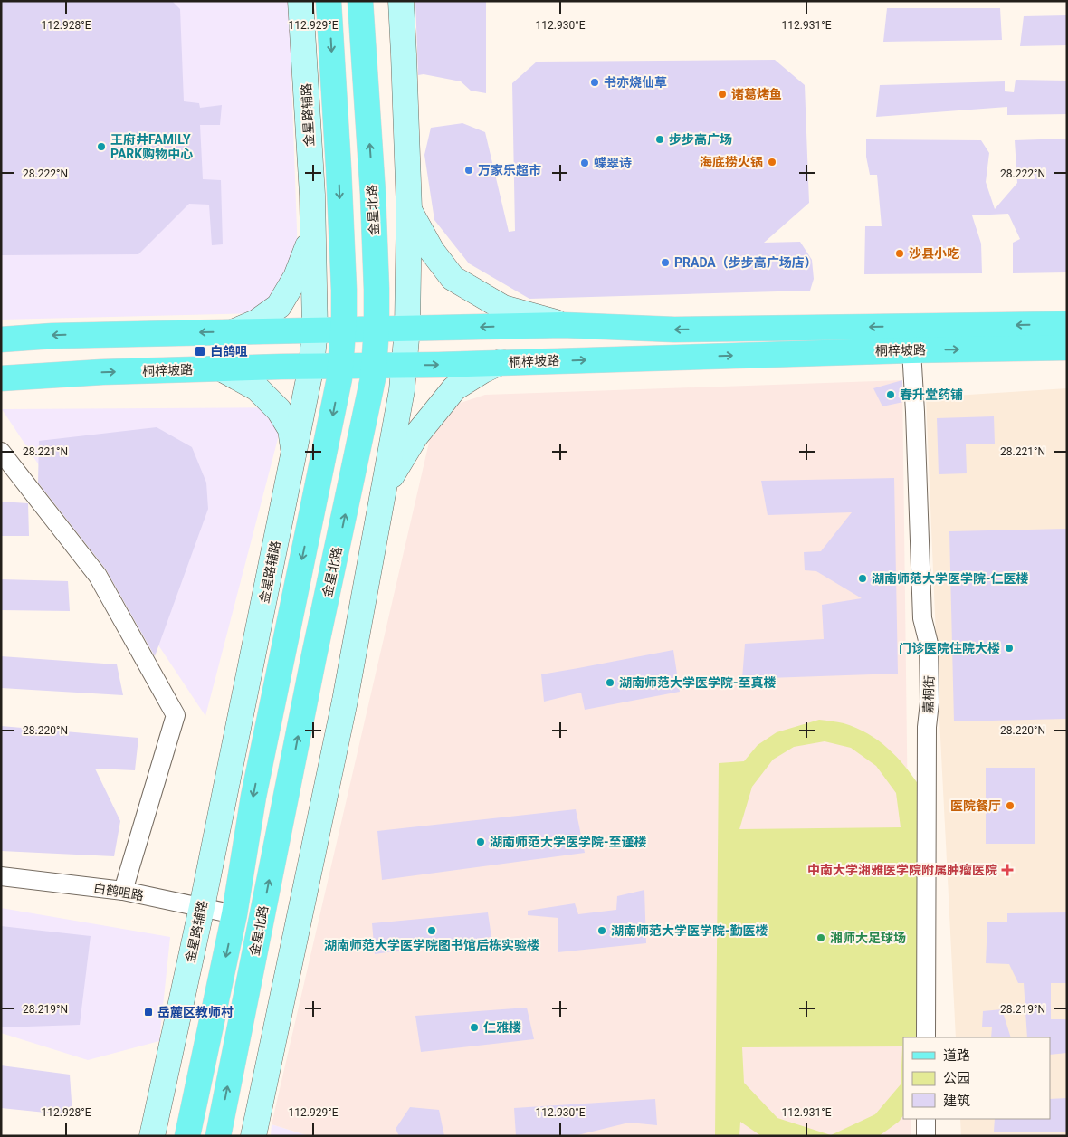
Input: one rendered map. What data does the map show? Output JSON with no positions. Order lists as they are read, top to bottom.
{
  "streets": {
    "main road": ["金星北路", "桐梓坡路"],
    "street": ["金星路辅路", "嘉桐街", "白鹤咀路"]
  },
  "crossings": [
    ["金星路辅路", "桐梓坡路"],
    ["金星路辅路", "白鹤咀路"],
    ["金星北路", "桐梓坡路"],
    ["桐梓坡路", "嘉桐街"]
  ],
  "places": {
    "other": [
      "书亦烧仙草",
      "诸葛烤鱼",
      "步步高广场",
      "王府井FAMILY PARK购物中心",
      "海底捞火锅",
      "蝶翠诗",
      "万家乐超市",
      "沙县小吃",
      "PRADA（步步高广场店）",
      "春升堂药铺",
      "湖南师范大学医学院-仁医楼",
      "门诊医院住院大楼",
      "湖南师范大学医学院-至真楼",
      "医院餐厅",
      "湖南师范大学医学院-至谨楼",
      "湖南师范大学医学院图书馆后栋实验楼",
      "湖南师范大学医学院-勤医楼",
      "湘师大足球场",
      "仁雅楼"
    ],
    "transit": ["白鸽咀", "岳麓区教师村"],
    "health": ["中南大学湘雅医学院附属肿瘤医院"]
  },
  "legend": ["道路", "公园", "建筑"],
  "coordinates": [
    "112.928°E",
    "112.929°E",
    "112.930°E",
    "112.931°E",
    "28.222°N",
    "28.221°N",
    "28.220°N",
    "28.219°N"
  ]
}
